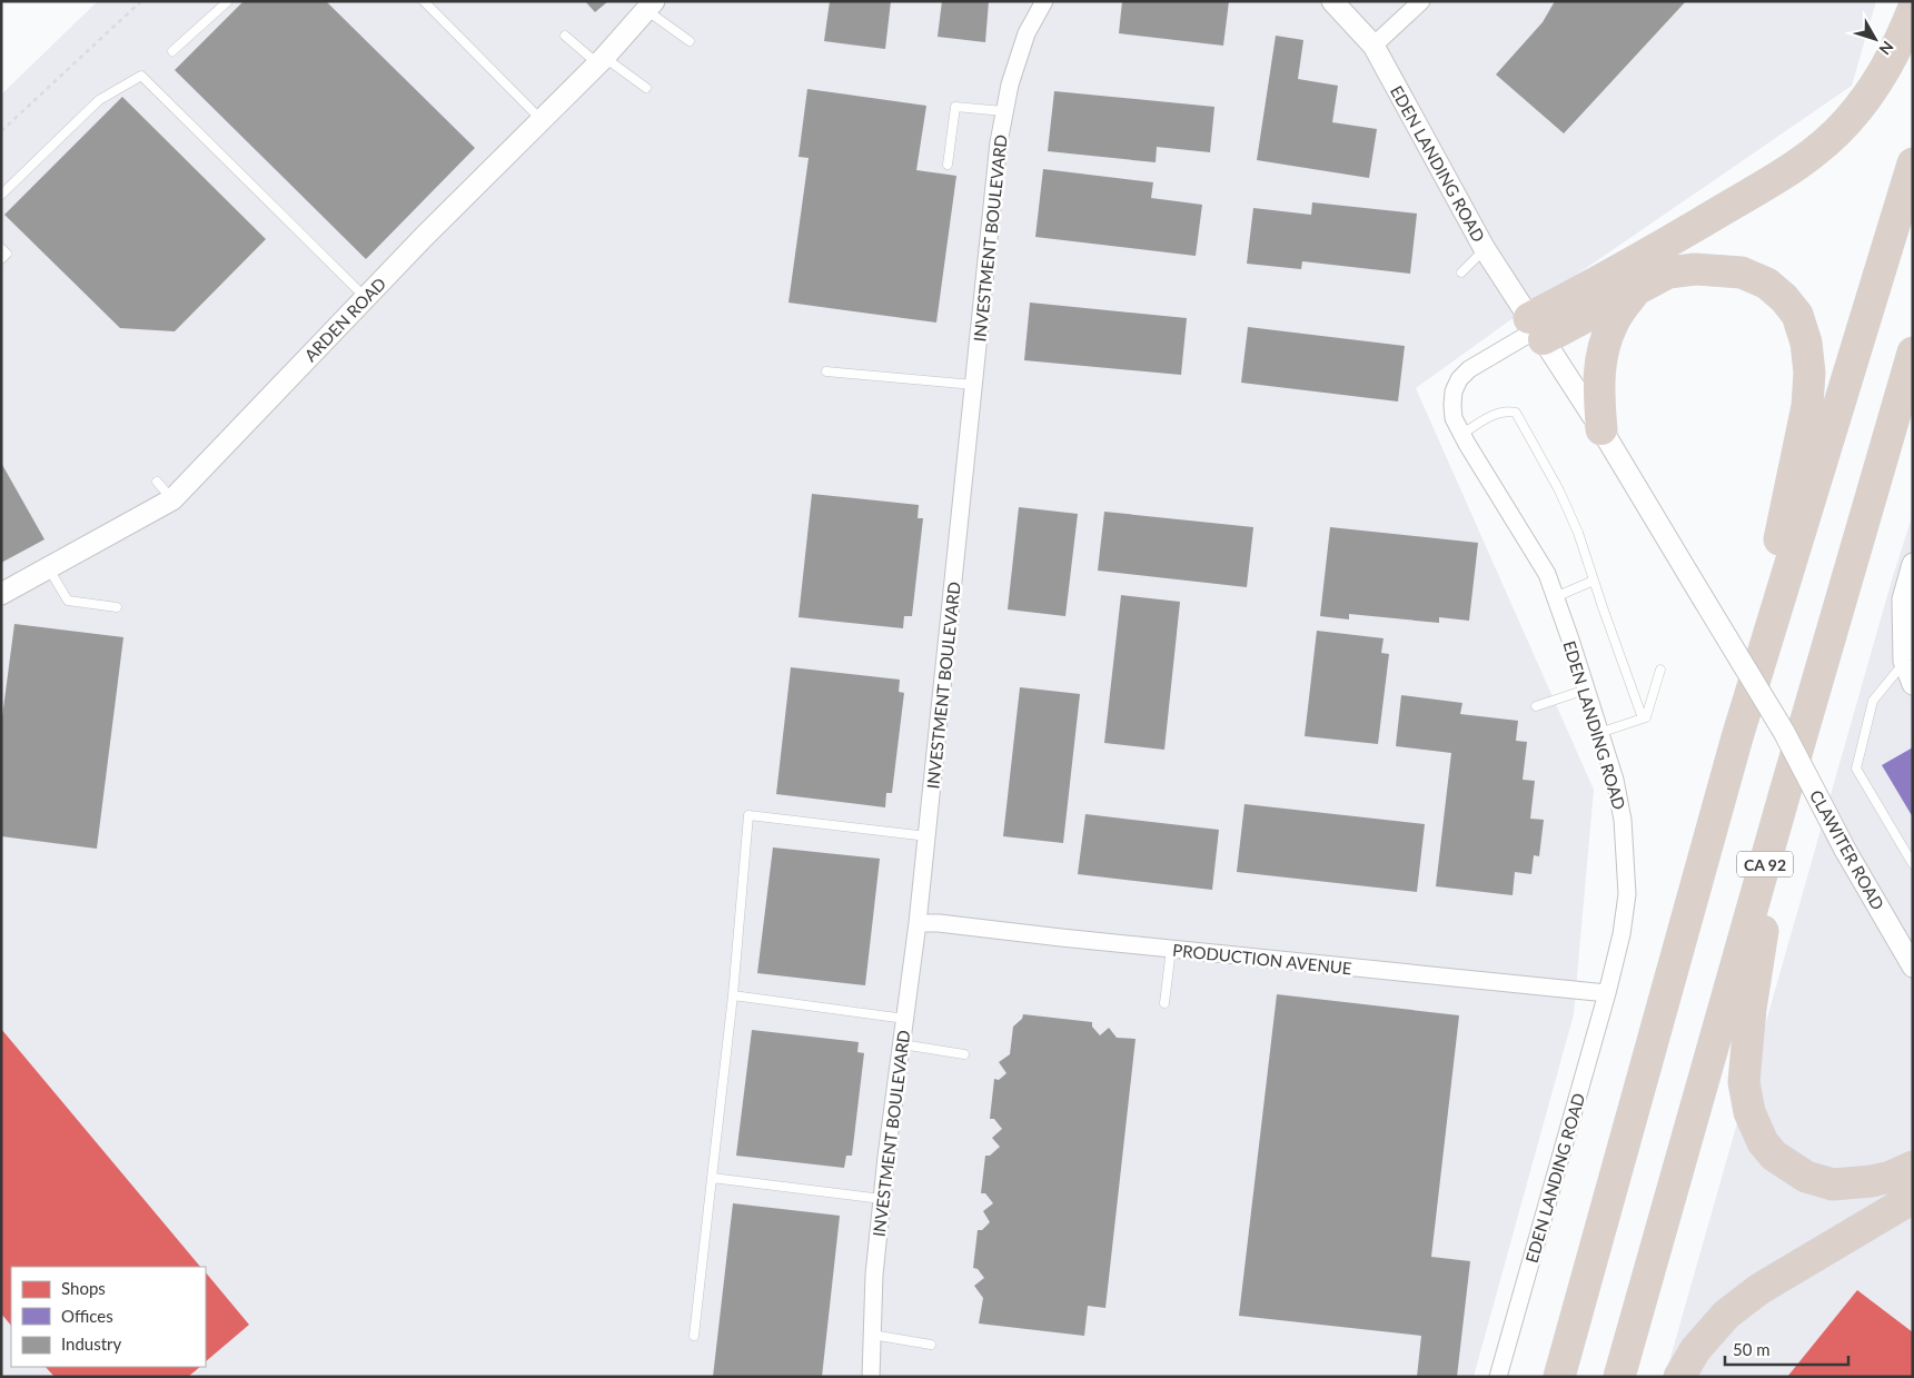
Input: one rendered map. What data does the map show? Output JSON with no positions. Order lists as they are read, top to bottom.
{
  "streets": {
    "highway": ["CA 92"],
    "street": [
      "EDEN LANDING ROAD",
      "INVESTMENT BOULEVARD",
      "ARDEN ROAD",
      "CLAWITER ROAD",
      "PRODUCTION AVENUE"
    ]
  },
  "crossings": [
    ["EDEN LANDING ROAD", "CLAWITER ROAD"],
    ["EDEN LANDING ROAD", "PRODUCTION AVENUE"],
    ["INVESTMENT BOULEVARD", "PRODUCTION AVENUE"]
  ],
  "legend": ["Shops", "Offices", "Industry"],
  "scale_bar": "50 m",
  "north": "bottom right"
}
